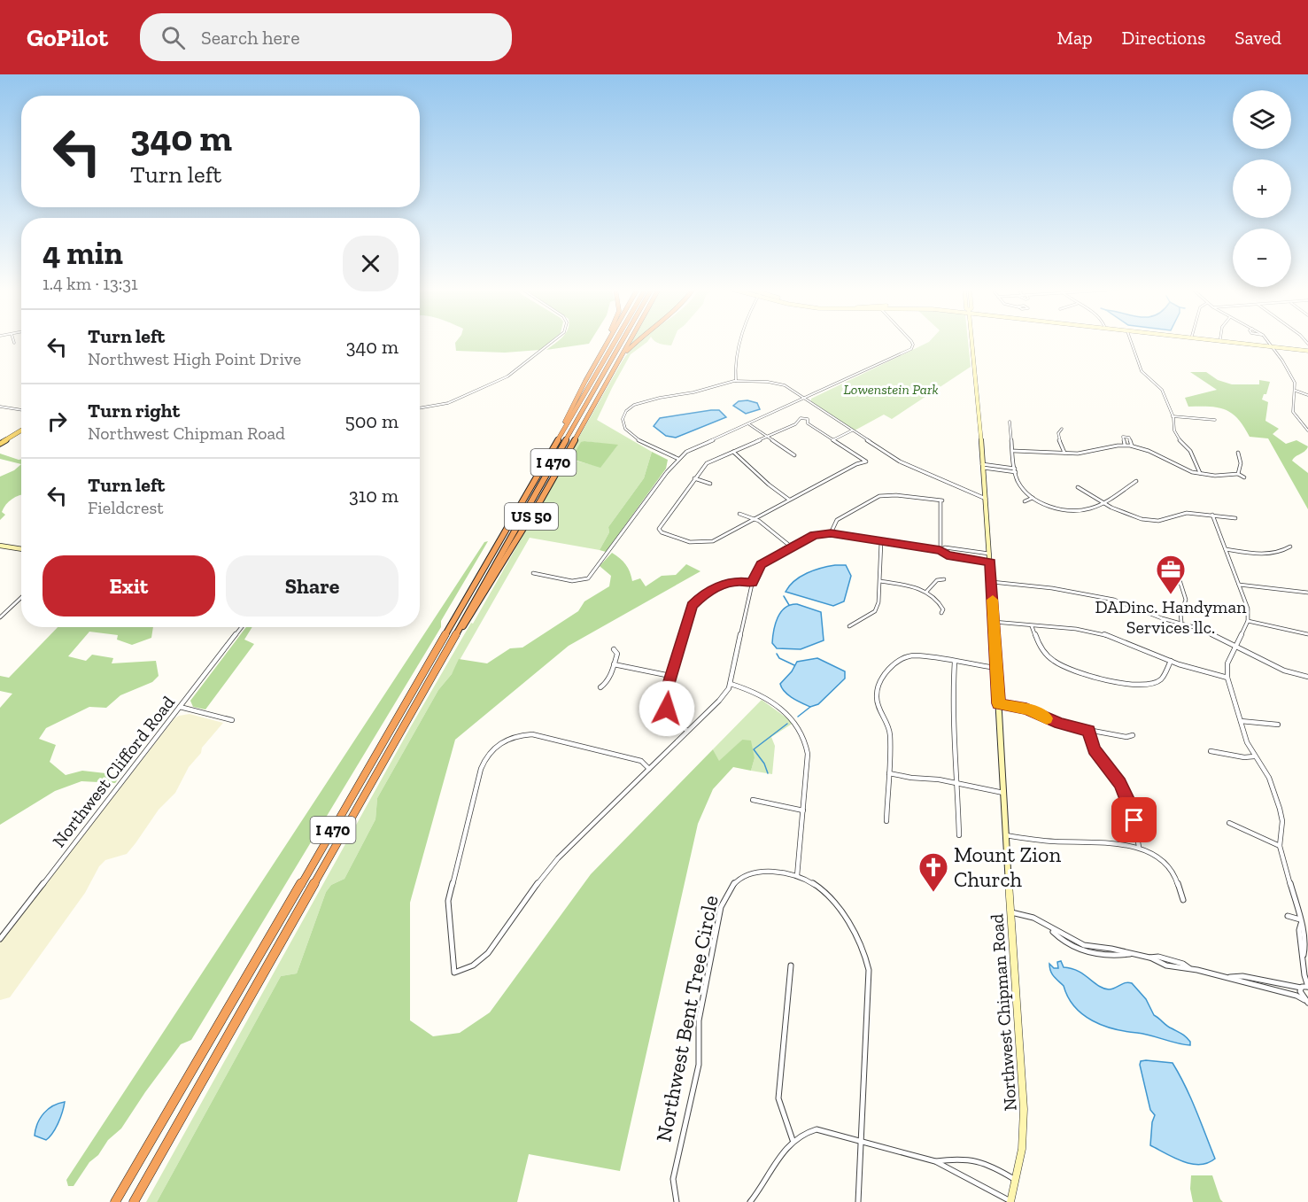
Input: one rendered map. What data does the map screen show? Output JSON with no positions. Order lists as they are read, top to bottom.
{
  "streets": {
    "highway": ["I 470", "US 50"],
    "main road": ["Northwest Chipman Road"],
    "street": ["Northwest Clifford Road", "Northwest Bent Tree Circle"]
  },
  "crossings": [
    ["I 470", "US 50"]
  ],
  "parks": ["Lowenstein Park"],
  "places": {
    "office": ["DADinc. Handyman Services llc."],
    "church": ["Mount Zion Church"]
  },
  "page": {
    "header": "GoPilot",
    "search": "Search here",
    "nav": ["Map", "Directions", "Saved"],
    "map_buttons": ["+", "−"],
    "turn": ["340 m", "Turn left"],
    "heading": ["4 min", "1.4 km · 13:31"],
    "list": [
      {
        "name": "Turn left",
        "note": "Northwest High Point Drive",
        "value": "340 m"
      },
      {
        "name": "Turn right",
        "note": "Northwest Chipman Road",
        "value": "500 m"
      },
      {
        "name": "Turn left",
        "note": "Fieldcrest",
        "value": "310 m"
      }
    ],
    "buttons": ["Exit", "Share"]
  }
}
